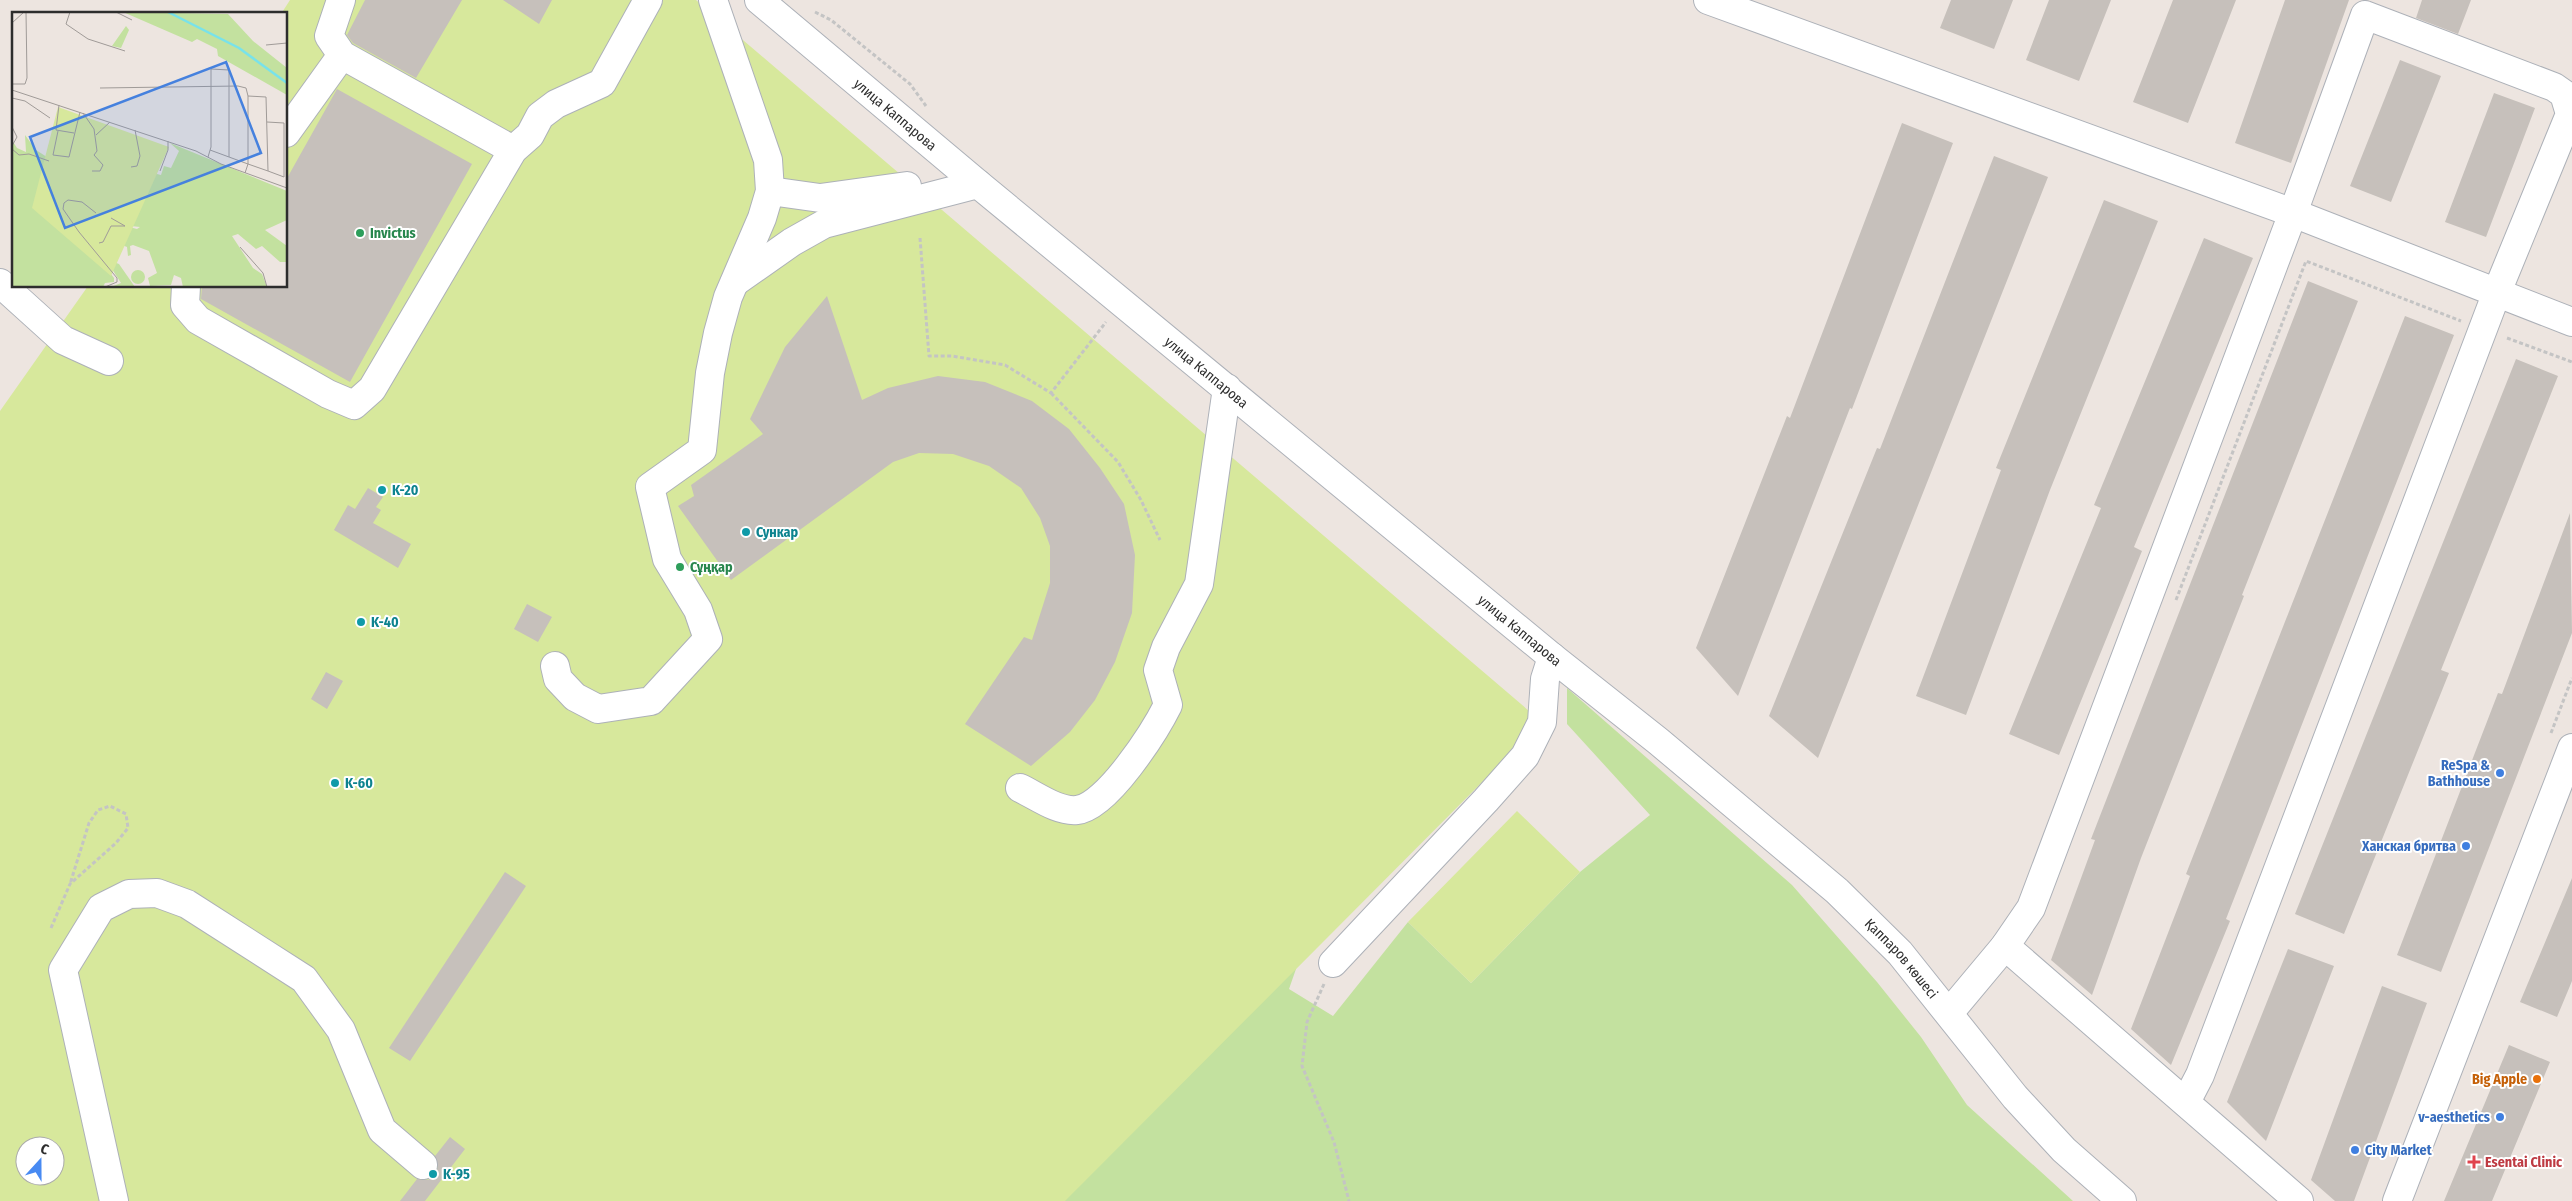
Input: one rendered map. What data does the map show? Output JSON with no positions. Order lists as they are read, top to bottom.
{
  "streets": {
    "street": ["улица Каппарова", "Қаппаров көшесі"]
  },
  "crossings": [
    ["улица Каппарова", "Қаппаров көшесі"]
  ],
  "places": {
    "other": [
      "Invictus",
      "K-20",
      "Сункар",
      "Сұңқар",
      "K-40",
      "ReSpa & Bathhouse",
      "K-60",
      "Ханская бритва",
      "Big Apple",
      "v-aesthetics",
      "City Market",
      "K-95"
    ],
    "health": ["Esentai Clinic"]
  },
  "north": "top"
}
